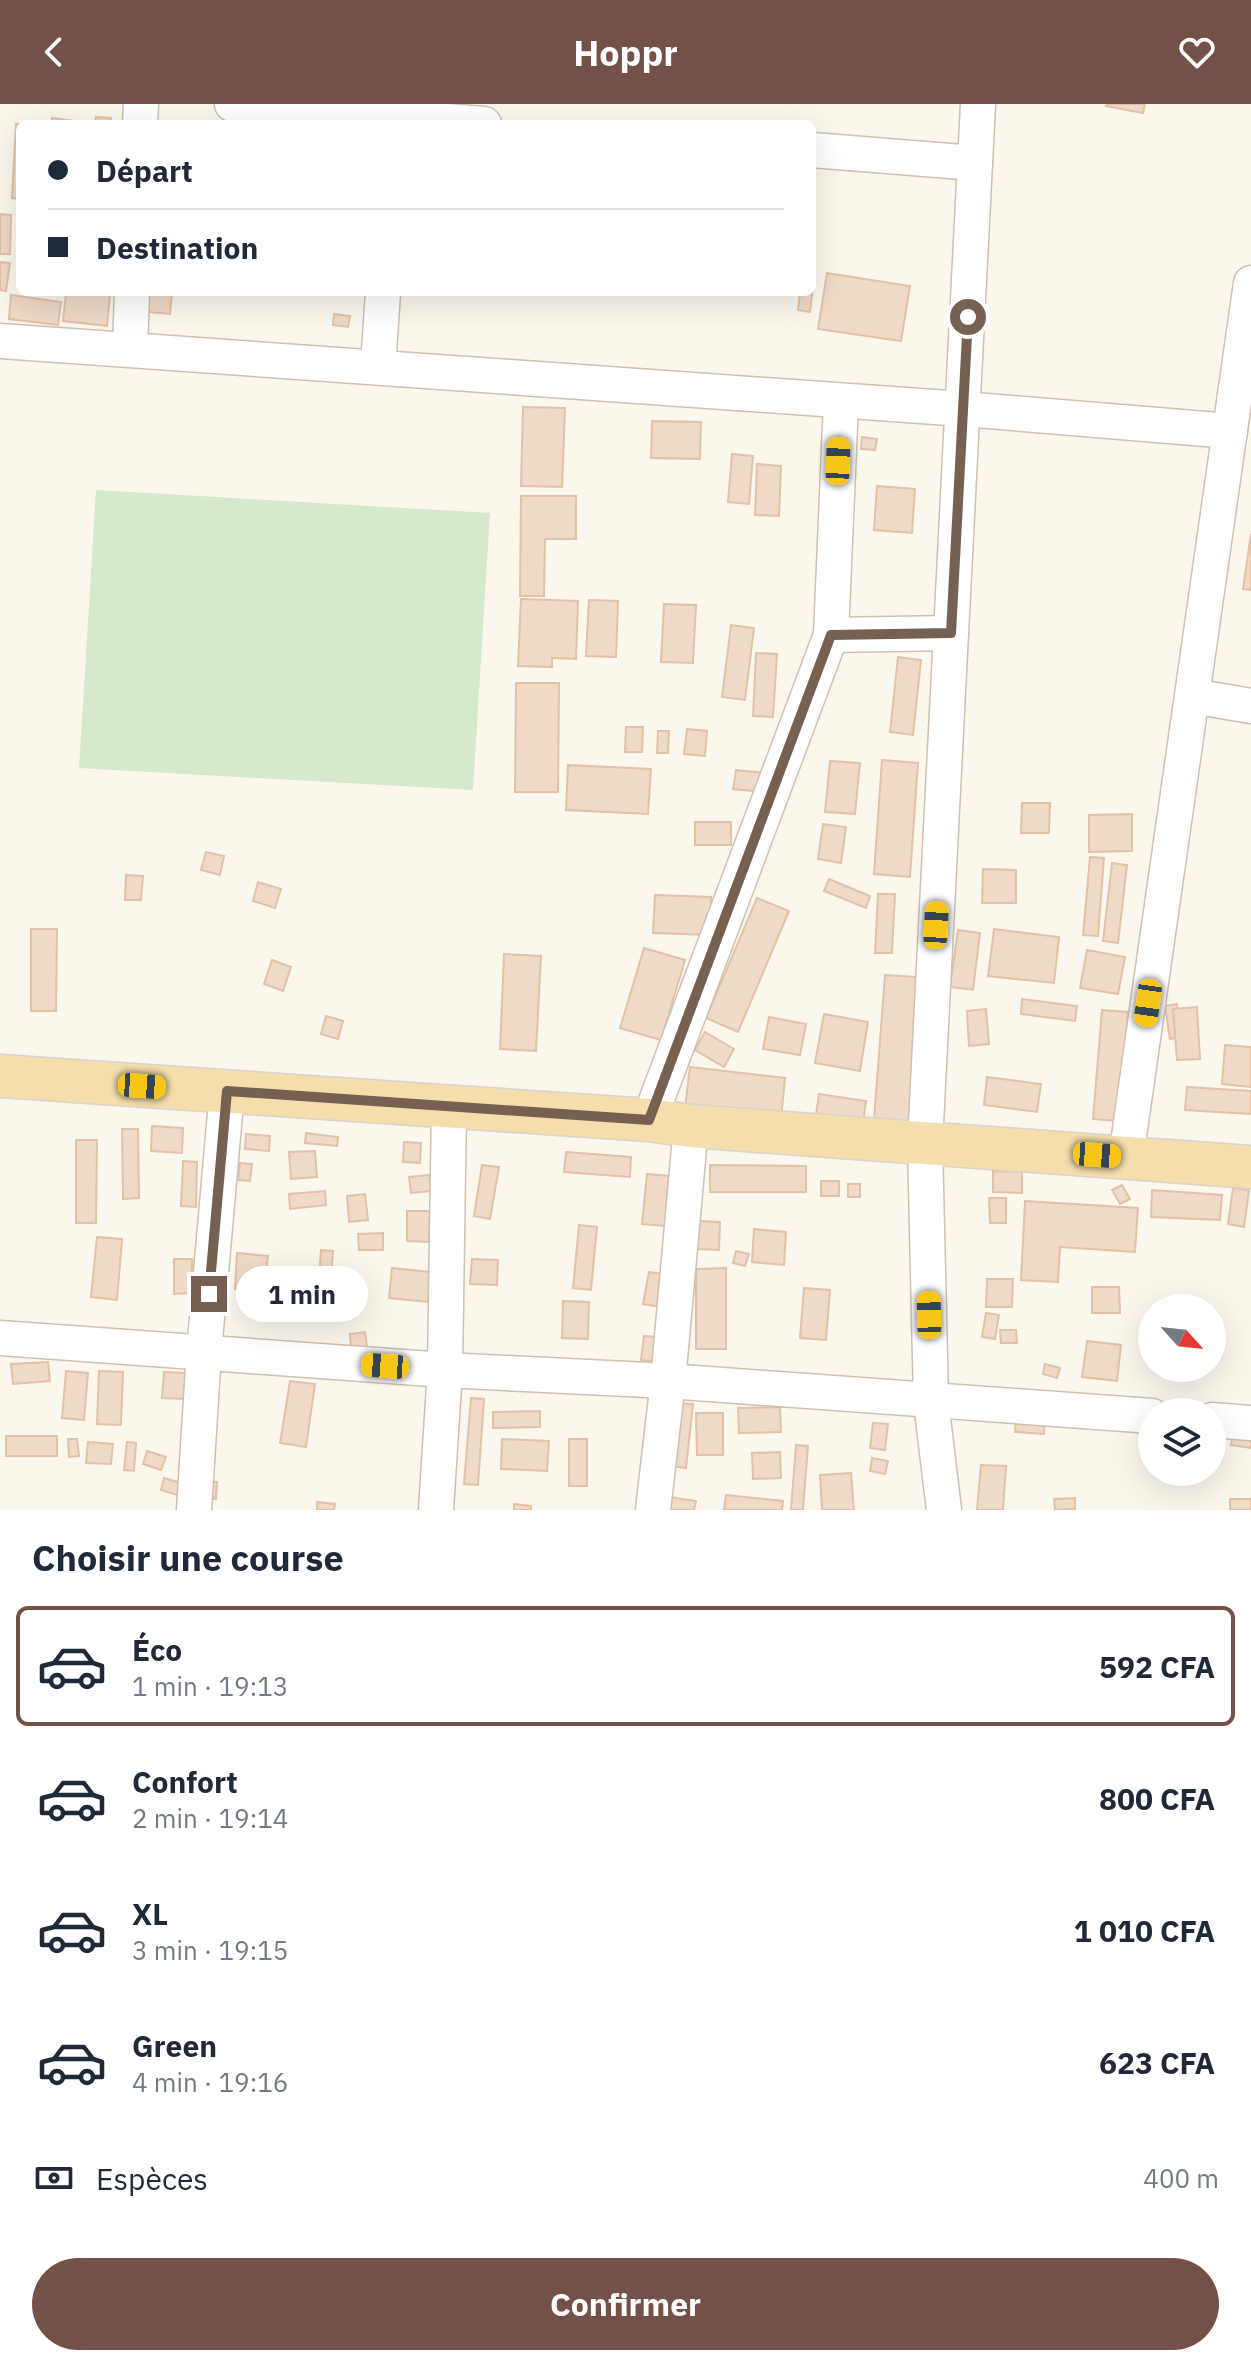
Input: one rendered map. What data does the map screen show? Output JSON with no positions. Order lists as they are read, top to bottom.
{
  "north": "bottom right",
  "page": {
    "header": "Hoppr",
    "banner": ["Départ", "Destination"],
    "bubble": "1 min",
    "heading": "Choisir une course",
    "list": [
      {
        "name": "Éco",
        "note": "1 min · 19:13",
        "value": "592 CFA"
      },
      {
        "name": "Confort",
        "note": "2 min · 19:14",
        "value": "800 CFA"
      },
      {
        "name": "XL",
        "note": "3 min · 19:15",
        "value": "1 010 CFA"
      },
      {
        "name": "Green",
        "note": "4 min · 19:16",
        "value": "623 CFA"
      }
    ],
    "pay": ["Espèces", "400 m"],
    "buttons": "Confirmer"
  }
}
